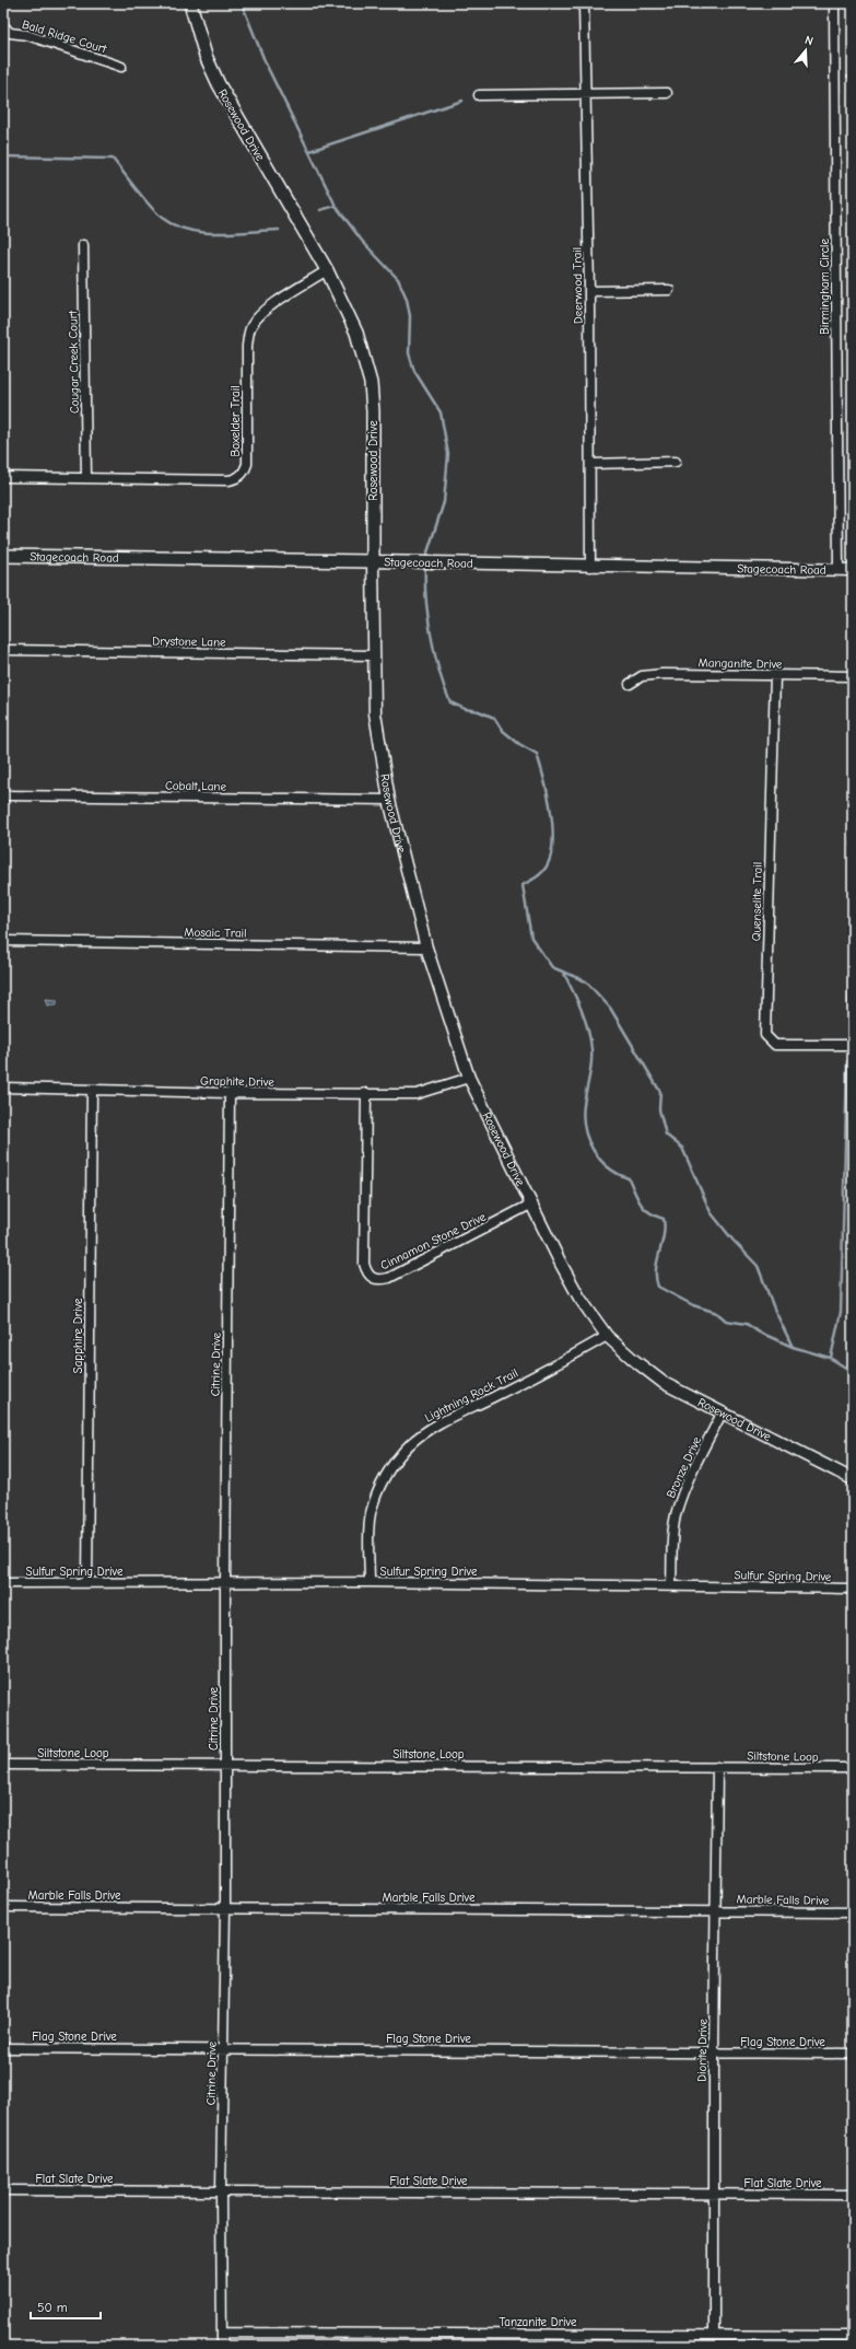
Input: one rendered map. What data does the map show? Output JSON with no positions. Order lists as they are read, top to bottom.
{
  "streets": {
    "main road": ["Rosewood Drive", "Stagecoach Road"],
    "street": [
      "Bald Ridge Court",
      "Deerwood Trail",
      "Birmingham Circle",
      "Cougar Creek Court",
      "Boxelder Trail",
      "Drystone Lane",
      "Manganite Drive",
      "Cobalt Lane",
      "Quenselite Trail",
      "Mosaic Trail",
      "Graphite Drive",
      "Cinnamon Stone Drive",
      "Sapphire Drive",
      "Citrine Drive",
      "Lightning Rock Trail",
      "Bronze Drive",
      "Sulfur Spring Drive",
      "Siltstone Loop",
      "Marble Falls Drive",
      "Flag Stone Drive",
      "Diorite Drive",
      "Flat Slate Drive",
      "Tanzanite Drive"
    ]
  },
  "crossings": [
    ["Rosewood Drive", "Boxelder Trail"],
    ["Rosewood Drive", "Stagecoach Road"],
    ["Rosewood Drive", "Drystone Lane"],
    ["Rosewood Drive", "Cobalt Lane"],
    ["Rosewood Drive", "Mosaic Trail"],
    ["Rosewood Drive", "Graphite Drive"],
    ["Rosewood Drive", "Cinnamon Stone Drive"],
    ["Rosewood Drive", "Lightning Rock Trail"],
    ["Rosewood Drive", "Bronze Drive"],
    ["Deerwood Trail", "Stagecoach Road"],
    ["Birmingham Circle", "Stagecoach Road"],
    ["Cougar Creek Court", "Boxelder Trail"],
    ["Manganite Drive", "Quenselite Trail"],
    ["Graphite Drive", "Cinnamon Stone Drive"],
    ["Graphite Drive", "Sapphire Drive"],
    ["Graphite Drive", "Citrine Drive"],
    ["Sapphire Drive", "Sulfur Spring Drive"],
    ["Citrine Drive", "Sulfur Spring Drive"],
    ["Citrine Drive", "Siltstone Loop"],
    ["Citrine Drive", "Marble Falls Drive"],
    ["Citrine Drive", "Flag Stone Drive"],
    ["Citrine Drive", "Flat Slate Drive"],
    ["Citrine Drive", "Tanzanite Drive"],
    ["Lightning Rock Trail", "Sulfur Spring Drive"],
    ["Bronze Drive", "Sulfur Spring Drive"],
    ["Siltstone Loop", "Diorite Drive"],
    ["Marble Falls Drive", "Diorite Drive"],
    ["Flag Stone Drive", "Diorite Drive"],
    ["Diorite Drive", "Flat Slate Drive"],
    ["Diorite Drive", "Tanzanite Drive"]
  ],
  "scale_bar": "50 m",
  "north": "top"
}
